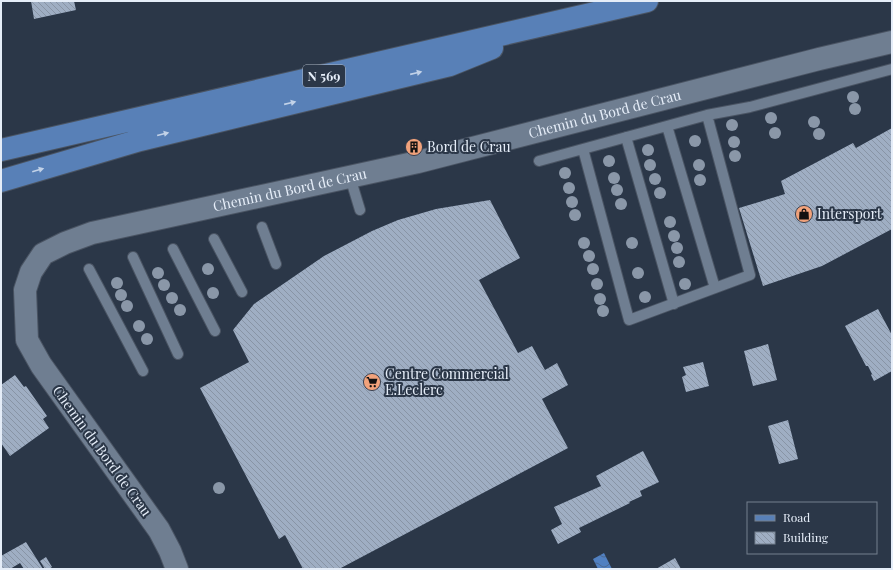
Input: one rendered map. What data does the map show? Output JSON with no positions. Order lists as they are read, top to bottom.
{
  "streets": {
    "main road": ["N 569"],
    "street": ["Chemin du Bord de Crau"]
  },
  "places": {
    "building": ["Bord de Crau"],
    "shop": ["Intersport"],
    "supermarket": ["Centre Commercial E.Leclerc"]
  },
  "legend": ["Road", "Building"]
}
